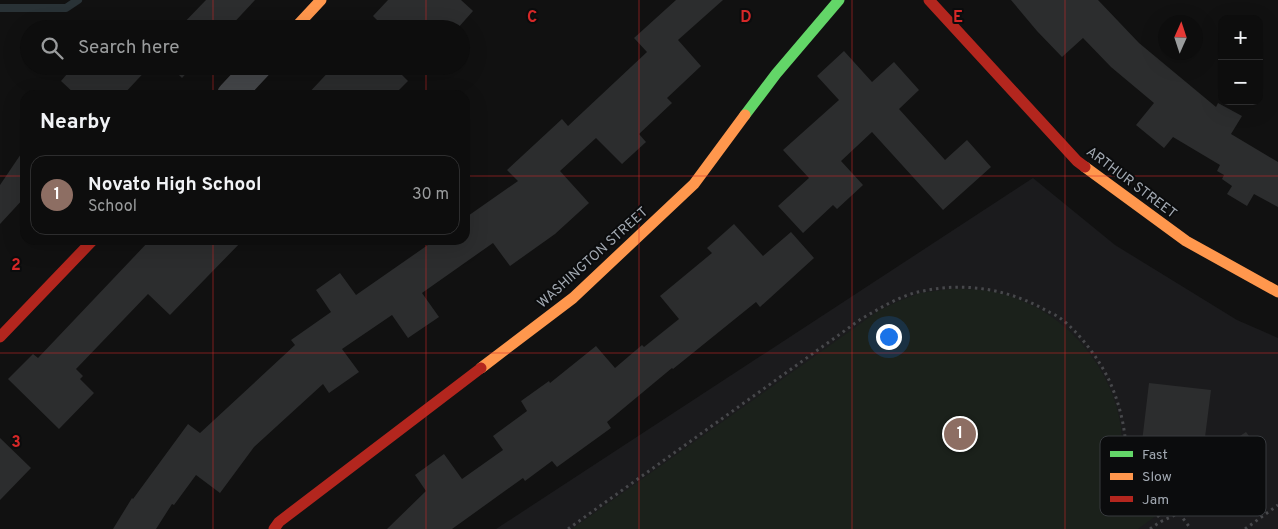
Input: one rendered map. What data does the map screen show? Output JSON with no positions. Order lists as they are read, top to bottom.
{
  "streets": {
    "street": ["ARTHUR STREET", "WASHINGTON STREET"]
  },
  "legend": ["Fast", "Slow", "Jam"],
  "north": "top",
  "page": {
    "map_buttons": ["+", "−"],
    "search": "Search here",
    "heading": "Nearby",
    "list": [
      {
        "mark": "1",
        "name": "Novato High School",
        "note": "School",
        "value": "30 m"
      }
    ],
    "pins": "1"
  },
  "grid": {
    "columns": ["C", "D", "E"],
    "rows": ["2", "3"]
  }
}
